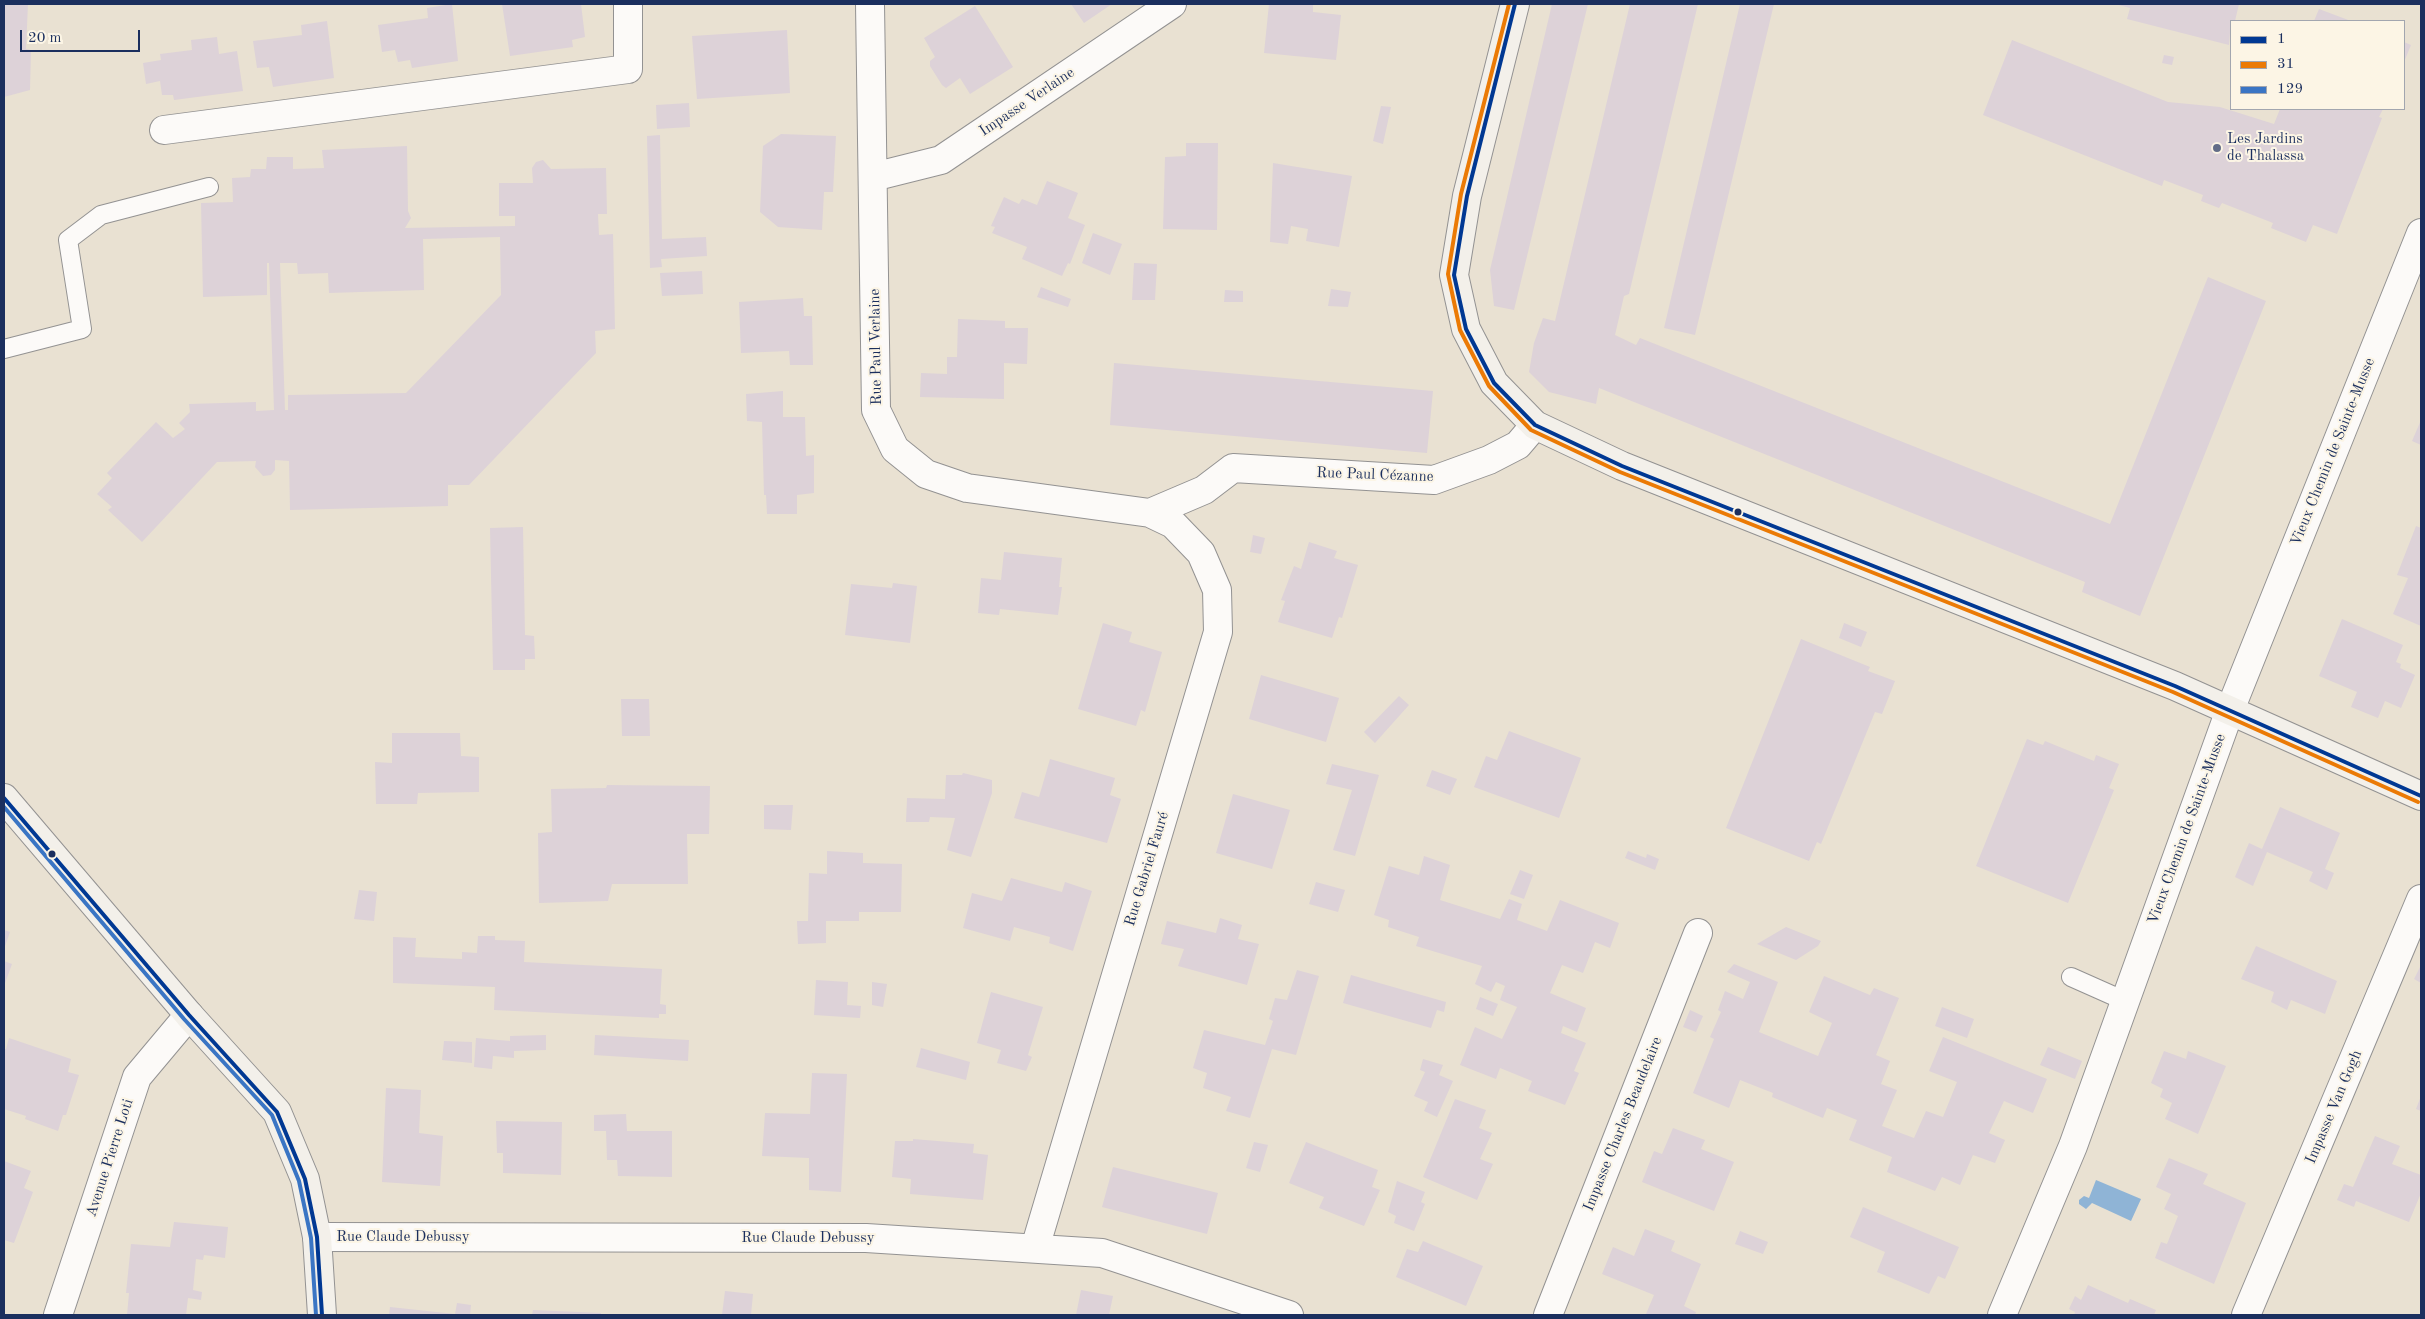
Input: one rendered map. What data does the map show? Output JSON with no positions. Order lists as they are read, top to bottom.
{
  "streets": {
    "street": [
      "Impasse Verlaine",
      "Rue Paul Verlaine",
      "Vieux Chemin de Sainte-Musse",
      "Rue Paul Cézanne",
      "Rue Gabriel Fauré",
      "Impasse Van Gogh",
      "Impasse Charles Beaudelaire",
      "Avenue Pierre Loti",
      "Rue Claude Debussy"
    ]
  },
  "crossings": [
    ["Impasse Verlaine", "Rue Paul Verlaine"],
    ["Rue Paul Verlaine", "Rue Paul Cézanne"],
    ["Rue Paul Verlaine", "Rue Gabriel Fauré"],
    ["Rue Paul Cézanne", "Rue Gabriel Fauré"],
    ["Rue Gabriel Fauré", "Rue Claude Debussy"]
  ],
  "places": ["Les Jardins de Thalassa"],
  "lines": ["transit line 1", "transit line 31", "transit line 129"],
  "legend": ["1", "31", "129"],
  "scale_bar": "20 m"
}
